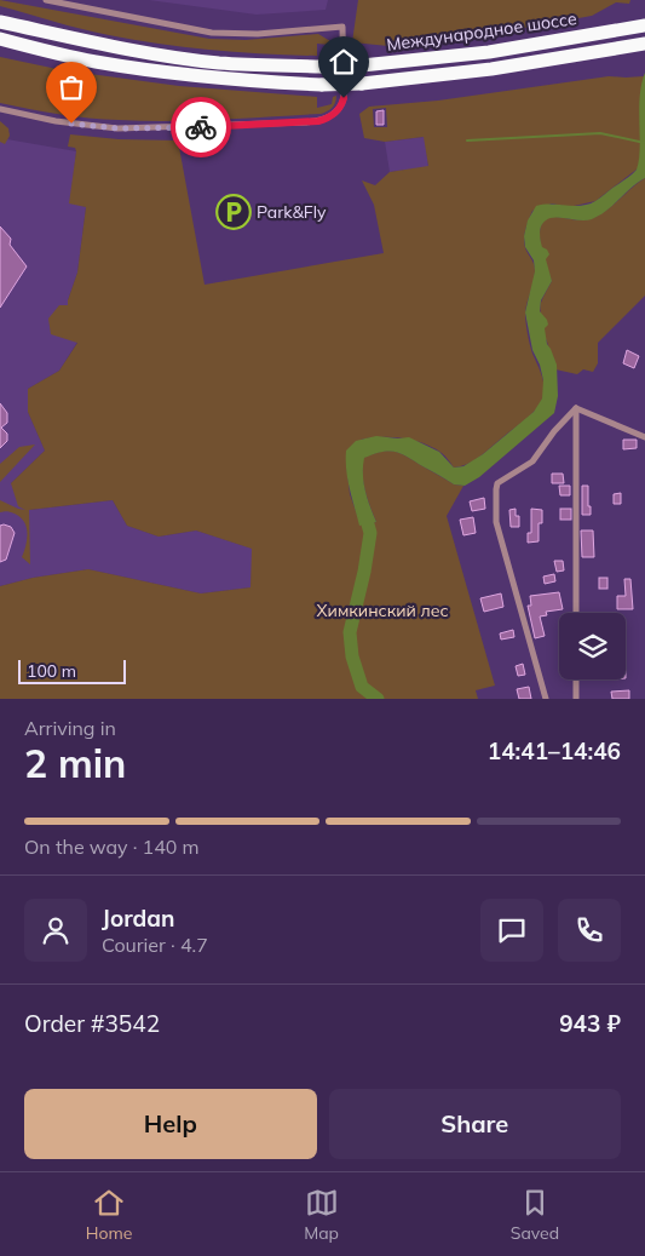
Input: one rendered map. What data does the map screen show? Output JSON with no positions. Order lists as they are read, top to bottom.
{
  "streets": {
    "highway": ["Международное шоссе"]
  },
  "parks": ["Химкинский лес"],
  "places": {
    "parking": ["Park&Fly"]
  },
  "scale_bar": "100 m",
  "page": {
    "scale": "100 m",
    "heading": ["2 min", "Arriving in", "14:41–14:46"],
    "panel": [
      "Jordan",
      "Courier · 4.7",
      "Order #3542",
      "943 ₽"
    ],
    "bar": "On the way · 140 m",
    "buttons": ["Help", "Share"],
    "tabs": ["Home", "Map", "Saved"]
  }
}
